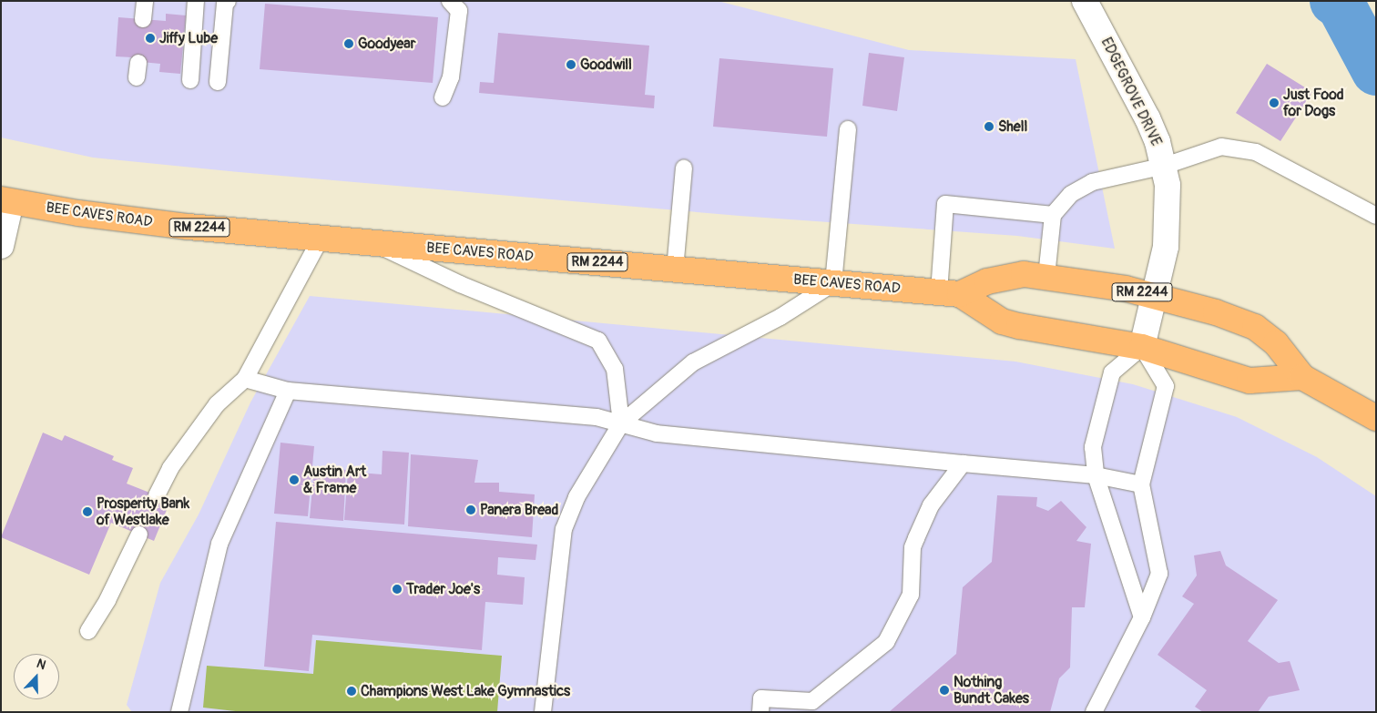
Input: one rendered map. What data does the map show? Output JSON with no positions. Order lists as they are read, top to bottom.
{
  "streets": {
    "main road": ["BEE CAVES ROAD", "RM 2244"],
    "street": ["EDGEGROVE DRIVE"]
  },
  "crossings": [
    ["EDGEGROVE DRIVE", "BEE CAVES ROAD"]
  ],
  "places": [
    "Jiffy Lube",
    "Goodyear",
    "Goodwill",
    "Just Food for Dogs",
    "Shell",
    "Austin Art & Frame",
    "Panera Bread",
    "Prosperity Bank of Westlake",
    "Trader Joe's",
    "Nothing Bundt Cakes",
    "Champions West Lake Gymnastics"
  ],
  "north": "top"
}
